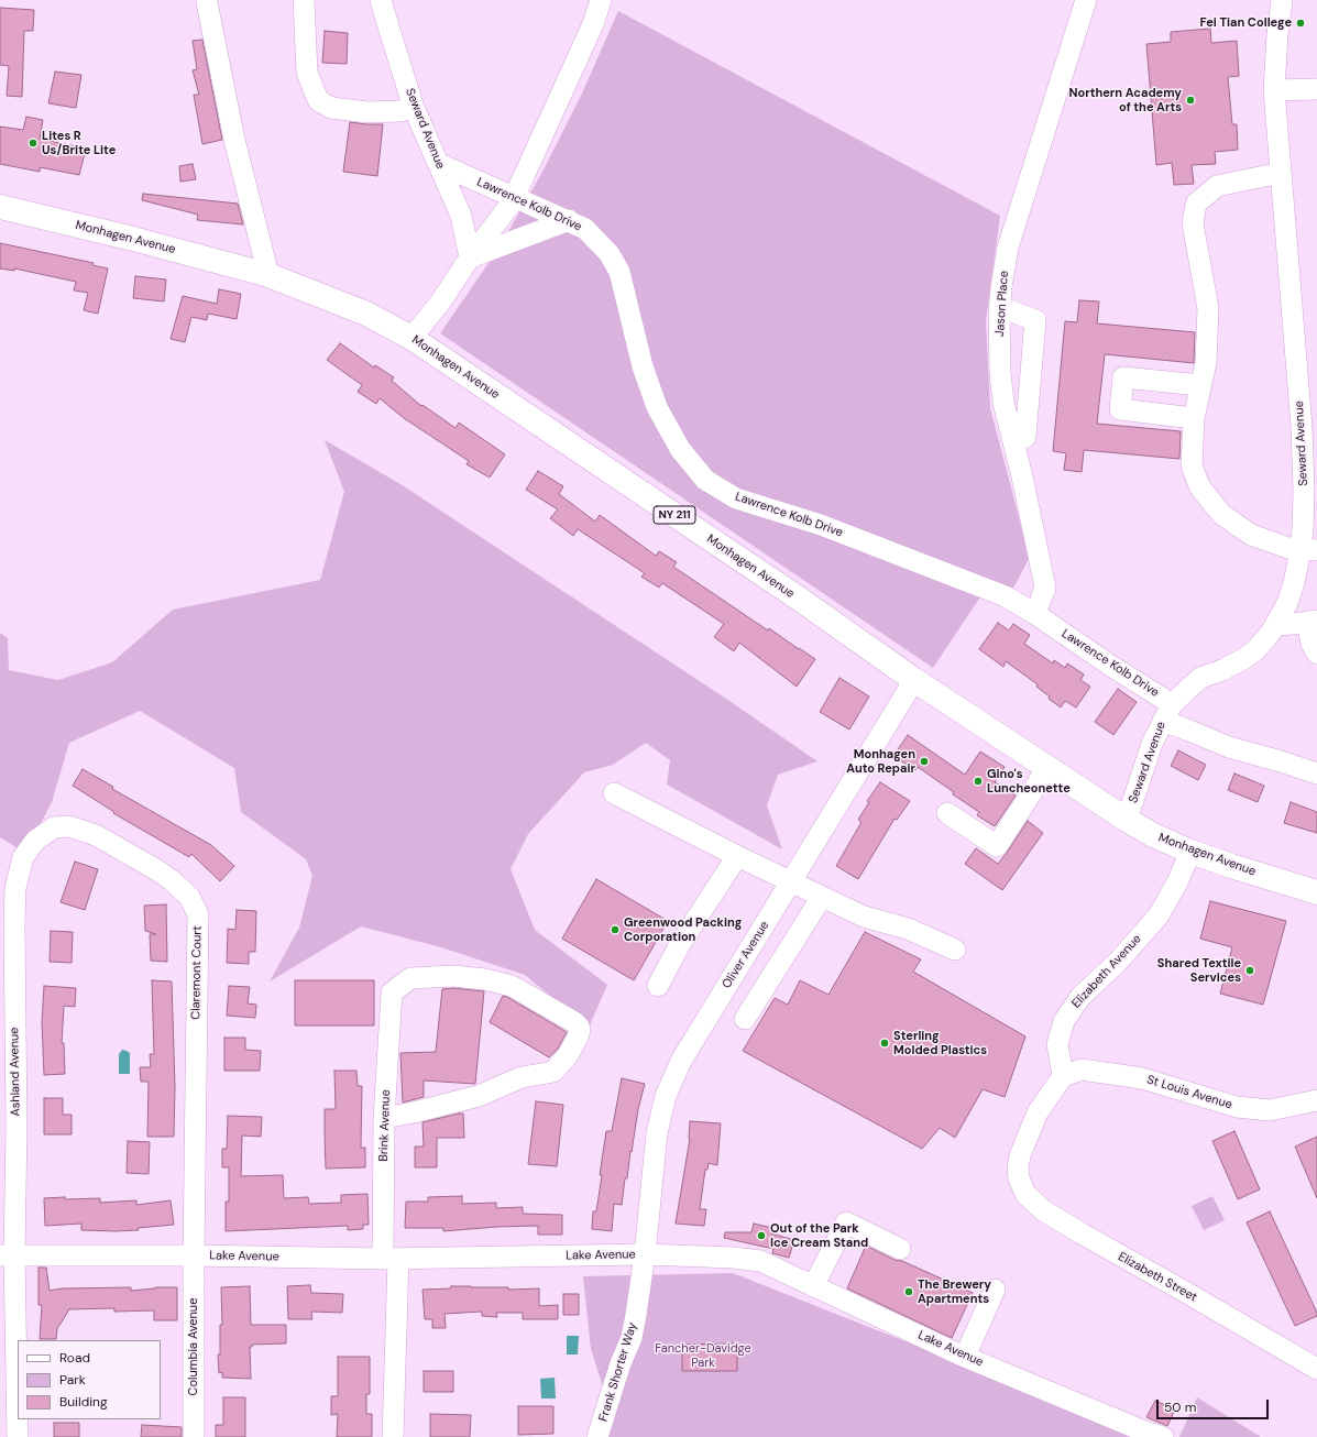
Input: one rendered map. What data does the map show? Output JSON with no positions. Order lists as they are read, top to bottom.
{
  "streets": {
    "main road": ["Monhagen Avenue", "NY 211"],
    "street": [
      "Seward Avenue",
      "Lawrence Kolb Drive",
      "Jason Place",
      "Oliver Avenue",
      "Elizabeth Avenue",
      "Claremont Court",
      "Ashland Avenue",
      "St Louis Avenue",
      "Brink Avenue",
      "Lake Avenue",
      "Elizabeth Street",
      "Columbia Avenue",
      "Frank Shorter Way"
    ]
  },
  "crossings": [
    ["Seward Avenue", "Lawrence Kolb Drive"],
    ["Seward Avenue", "Monhagen Avenue"],
    ["Lawrence Kolb Drive", "Jason Place"],
    ["Monhagen Avenue", "Oliver Avenue"],
    ["Monhagen Avenue", "Elizabeth Avenue"],
    ["Oliver Avenue", "Lake Avenue"],
    ["Oliver Avenue", "Frank Shorter Way"],
    ["Elizabeth Avenue", "St Louis Avenue"],
    ["Elizabeth Avenue", "Elizabeth Street"],
    ["Claremont Court", "Ashland Avenue"],
    ["Claremont Court", "Lake Avenue"],
    ["Claremont Court", "Columbia Avenue"],
    ["Ashland Avenue", "Lake Avenue"],
    ["St Louis Avenue", "Elizabeth Street"],
    ["Brink Avenue", "Lake Avenue"],
    ["Lake Avenue", "Columbia Avenue"],
    ["Lake Avenue", "Frank Shorter Way"]
  ],
  "parks": ["Fancher-Davidge Park"],
  "places": [
    "Fei Tian College",
    "Northern Academy of the Arts",
    "Lites R Us/Brite Lite",
    "Monhagen Auto Repair",
    "Gino's Luncheonette",
    "Greenwood Packing Corporation",
    "Shared Textile Services",
    "Sterling Molded Plastics",
    "Out of the Park Ice Cream Stand",
    "The Brewery Apartments"
  ],
  "legend": ["Road", "Park", "Building"],
  "scale_bar": "50 m"
}
